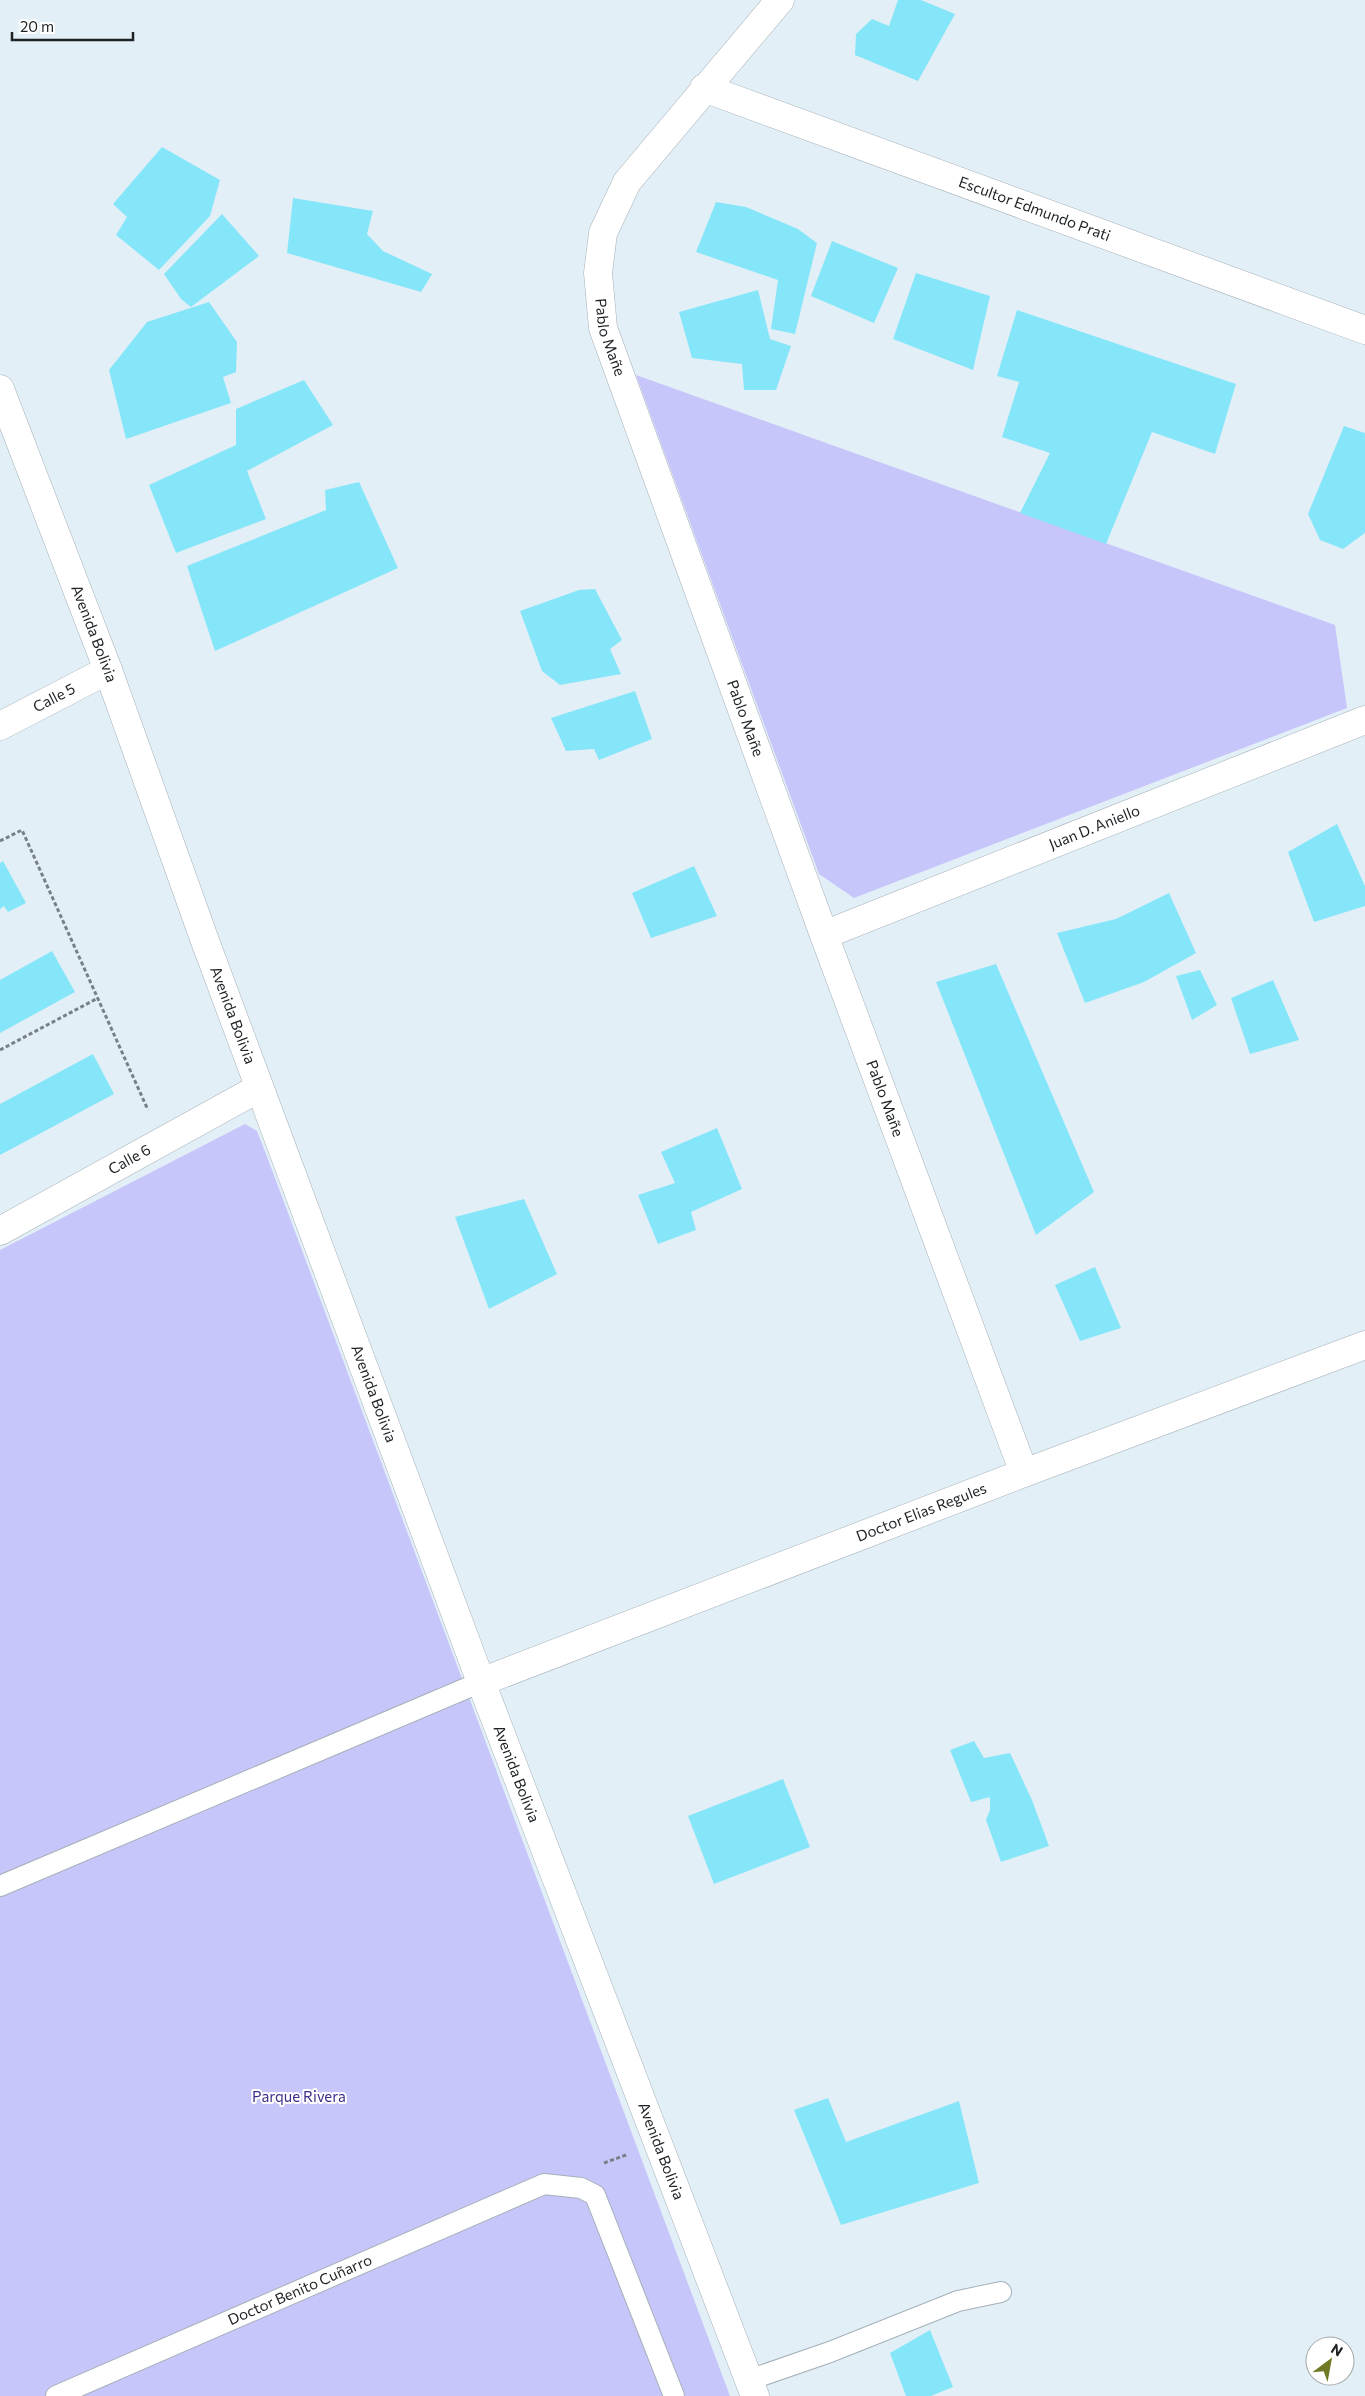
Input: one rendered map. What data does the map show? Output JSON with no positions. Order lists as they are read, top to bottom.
{
  "streets": {
    "street": [
      "Escultor Edmundo Prati",
      "Pablo Mañe",
      "Avenida Bolivia",
      "Calle 5",
      "Juan D. Aniello",
      "Calle 6",
      "Doctor Elias Regules"
    ],
    "lane": ["Doctor Benito Cuñarro"]
  },
  "crossings": [
    ["Escultor Edmundo Prati", "Pablo Mañe"],
    ["Pablo Mañe", "Juan D. Aniello"],
    ["Pablo Mañe", "Doctor Elias Regules"],
    ["Avenida Bolivia", "Calle 5"],
    ["Avenida Bolivia", "Calle 6"],
    ["Avenida Bolivia", "Doctor Elias Regules"]
  ],
  "parks": ["Parque Rivera"],
  "scale_bar": "20 m",
  "north": "top right"
}
